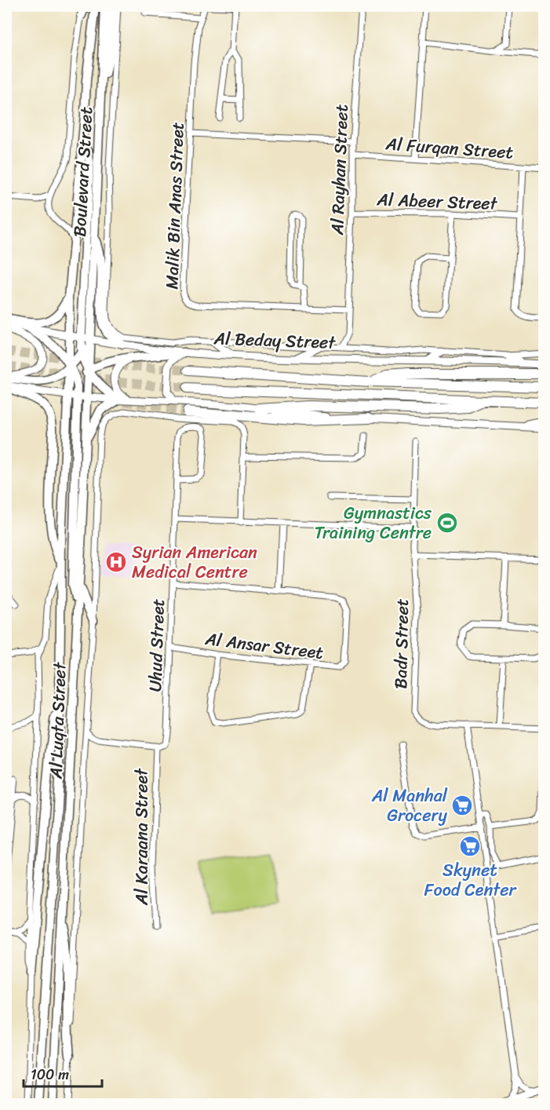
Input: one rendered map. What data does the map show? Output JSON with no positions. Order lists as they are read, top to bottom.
{
  "streets": {
    "highway": ["Al Beday Street"],
    "main road": ["Boulevard Street", "Al Luqta Street"],
    "street": [
      "Al Furqan Street",
      "Al Rayhan Street",
      "Al Abeer Street",
      "Malik Bin Anas Street",
      "Badr Street",
      "Uhud Street",
      "Al Ansar Street",
      "Al Karaana Street"
    ]
  },
  "crossings": [
    ["Al Furqan Street", "Al Rayhan Street"],
    ["Al Rayhan Street", "Al Abeer Street"],
    ["Al Rayhan Street", "Malik Bin Anas Street"],
    ["Al Rayhan Street", "Al Beday Street"],
    ["Boulevard Street", "Al Beday Street"],
    ["Boulevard Street", "Al Luqta Street"],
    ["Al Beday Street", "Al Luqta Street"],
    ["Uhud Street", "Al Ansar Street"],
    ["Uhud Street", "Al Karaana Street"]
  ],
  "places": {
    "sports": ["Gymnastics Training Centre"],
    "hospital": ["Syrian American Medical Centre"],
    "supermarket": ["Al Manhal Grocery", "Skynet Food Center"]
  },
  "scale_bar": "100 m"
}
